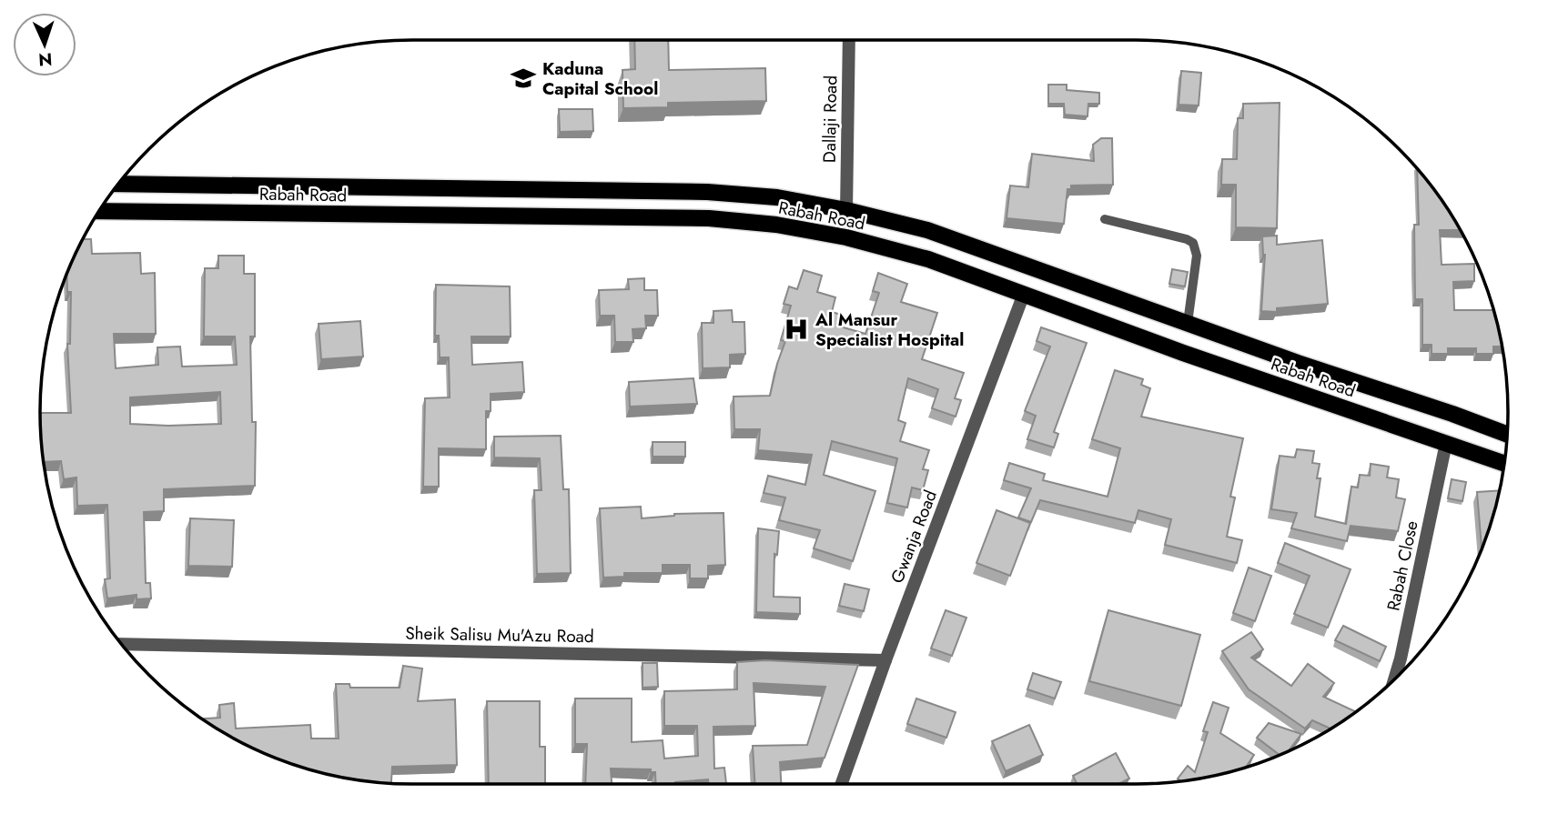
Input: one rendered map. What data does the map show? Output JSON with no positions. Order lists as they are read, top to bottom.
{
  "streets": {
    "main road": ["Rabah Road"],
    "street": [
      "Dallaji Road",
      "Gwanja Road",
      "Rabah Close",
      "Sheik Salisu Mu'Azu Road"
    ]
  },
  "crossings": [
    ["Dallaji Road", "Rabah Road"],
    ["Rabah Road", "Gwanja Road"],
    ["Rabah Road", "Rabah Close"],
    ["Gwanja Road", "Sheik Salisu Mu'Azu Road"]
  ],
  "places": {
    "school or university": ["Kaduna Capital School"],
    "hospital": ["Al Mansur Specialist Hospital"]
  },
  "north": "bottom"
}
